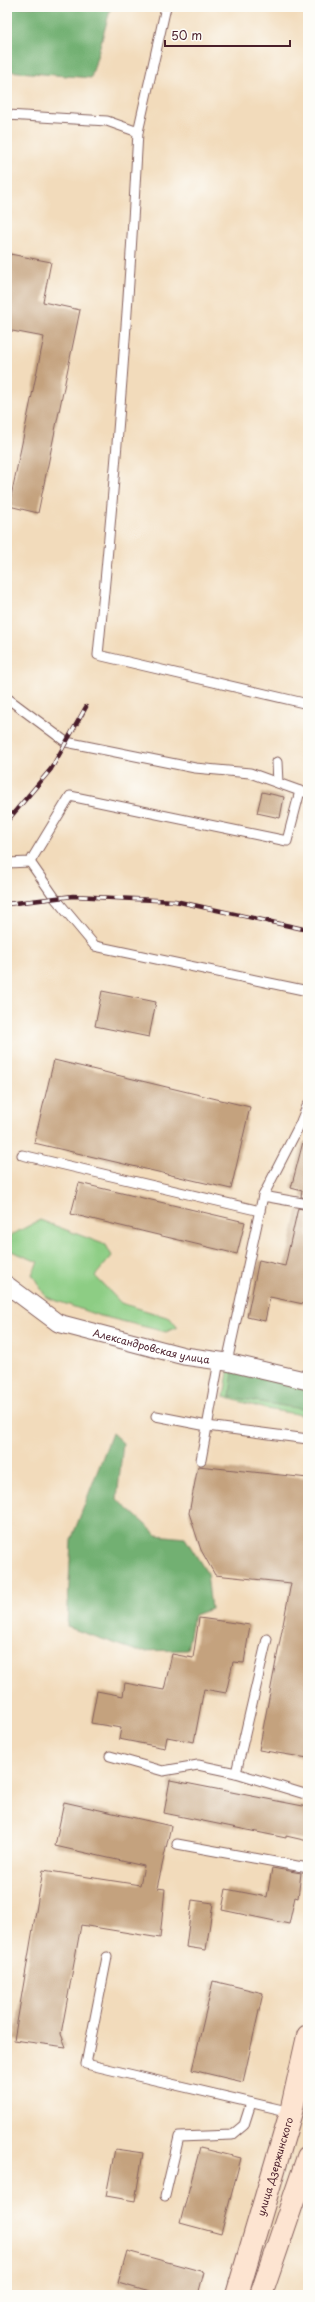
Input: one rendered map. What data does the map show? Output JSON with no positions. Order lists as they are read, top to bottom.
{
  "streets": {
    "main road": ["улица Дзержинского"],
    "street": ["Александровская улица"]
  },
  "scale_bar": "50 m"
}
